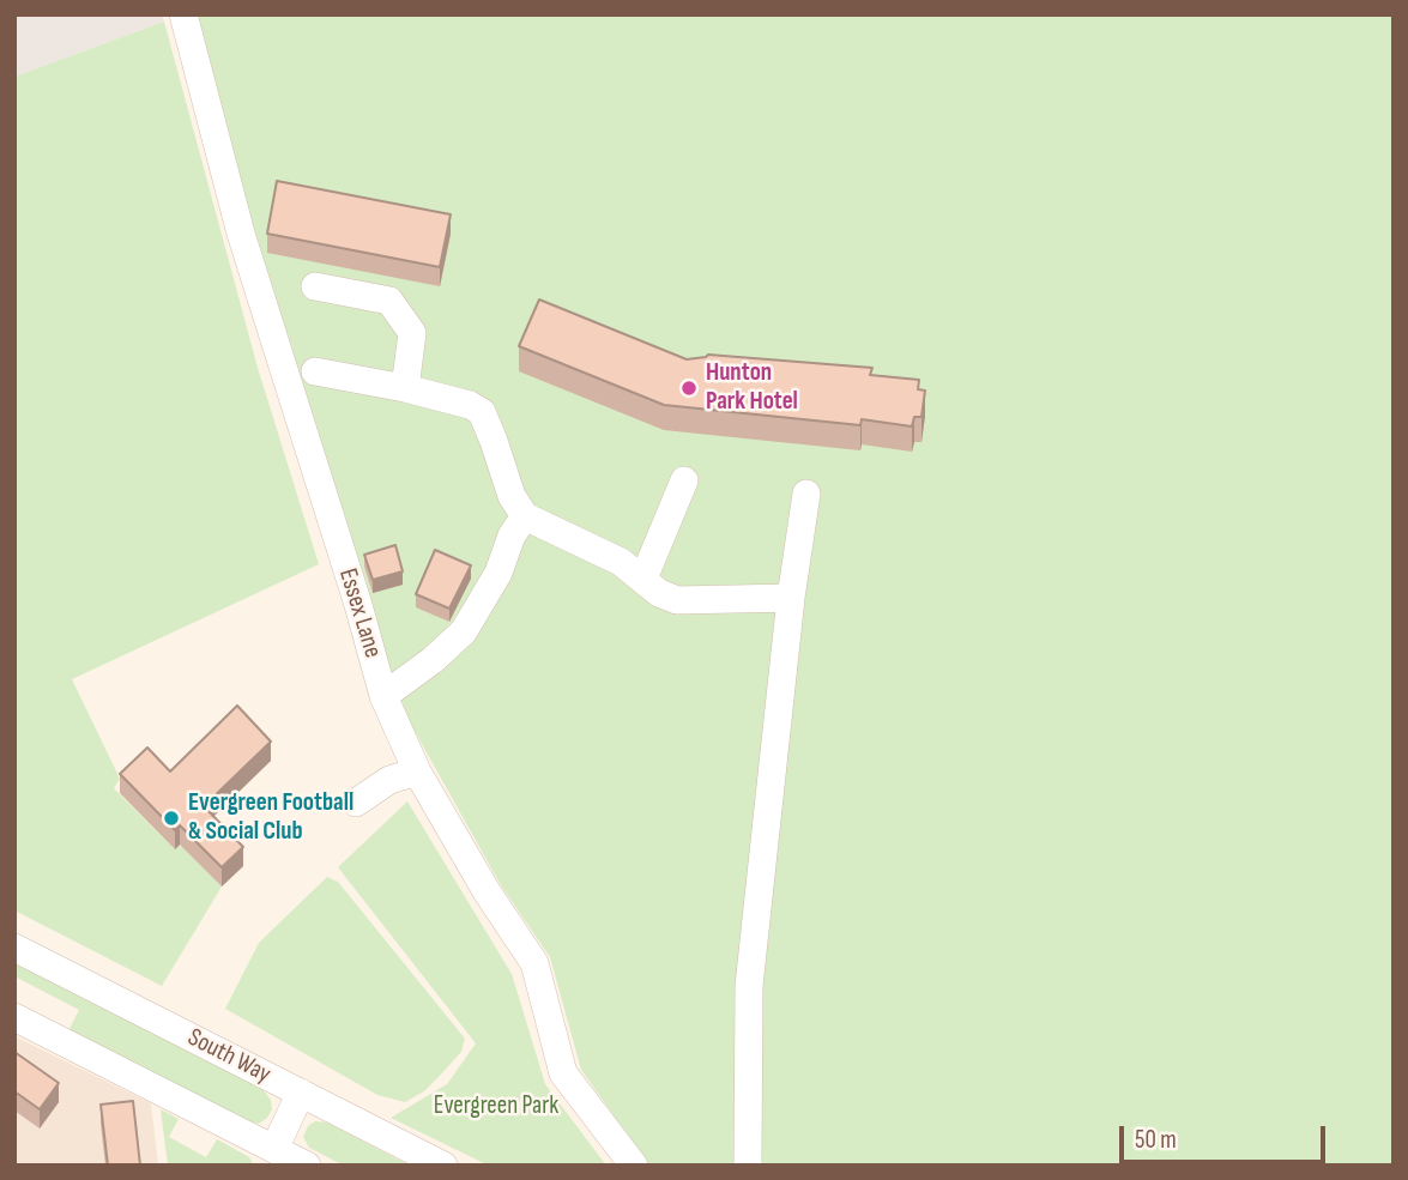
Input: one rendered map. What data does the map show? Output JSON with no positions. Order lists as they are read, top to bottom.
{
  "streets": {
    "street": ["Essex Lane", "South Way"]
  },
  "parks": ["Evergreen Park"],
  "places": ["Hunton Park Hotel", "Evergreen Football & Social Club"],
  "scale_bar": "50 m"
}
